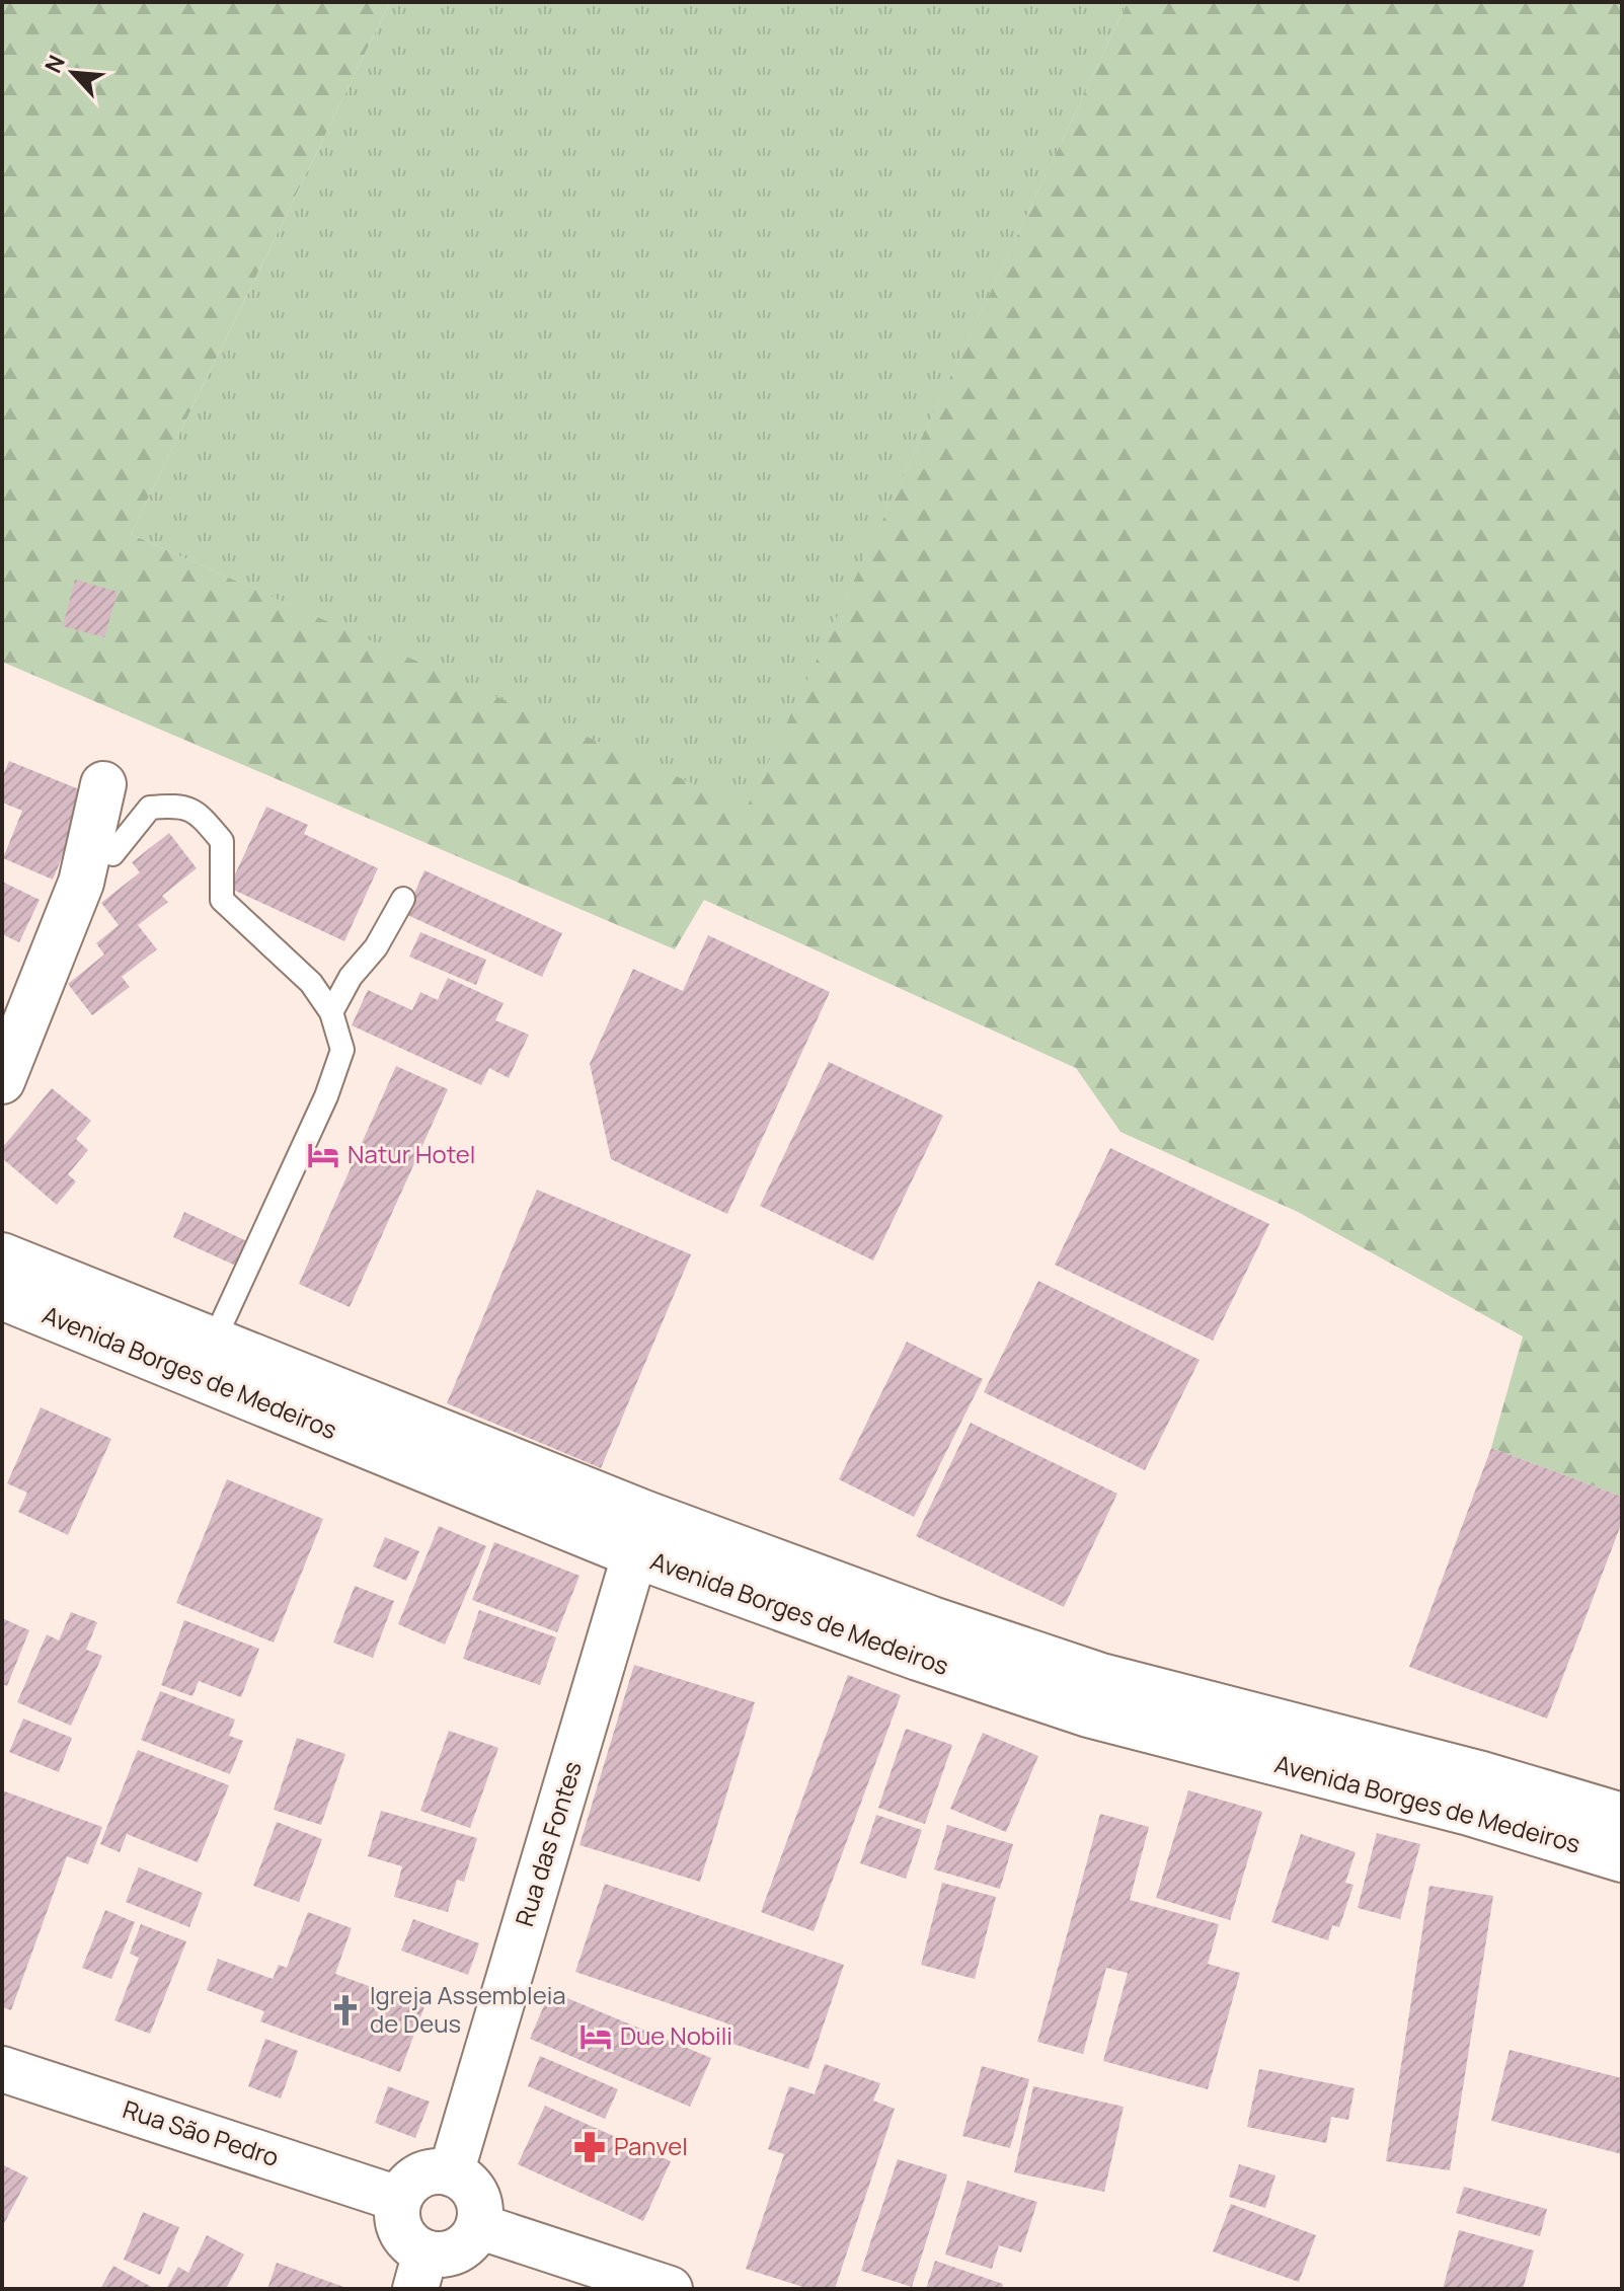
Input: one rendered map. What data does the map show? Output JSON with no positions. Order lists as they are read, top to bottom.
{
  "streets": {
    "main road": ["Avenida Borges de Medeiros", "Rua das Fontes", "Rua São Pedro"]
  },
  "crossings": [
    ["Avenida Borges de Medeiros", "Rua das Fontes"],
    ["Rua das Fontes", "Rua São Pedro"]
  ],
  "places": {
    "hotel": ["Natur Hotel", "Due Nobili"],
    "church": ["Igreja Assembleia de Deus"],
    "pharmacy": ["Panvel"]
  },
  "north": "top left"
}
